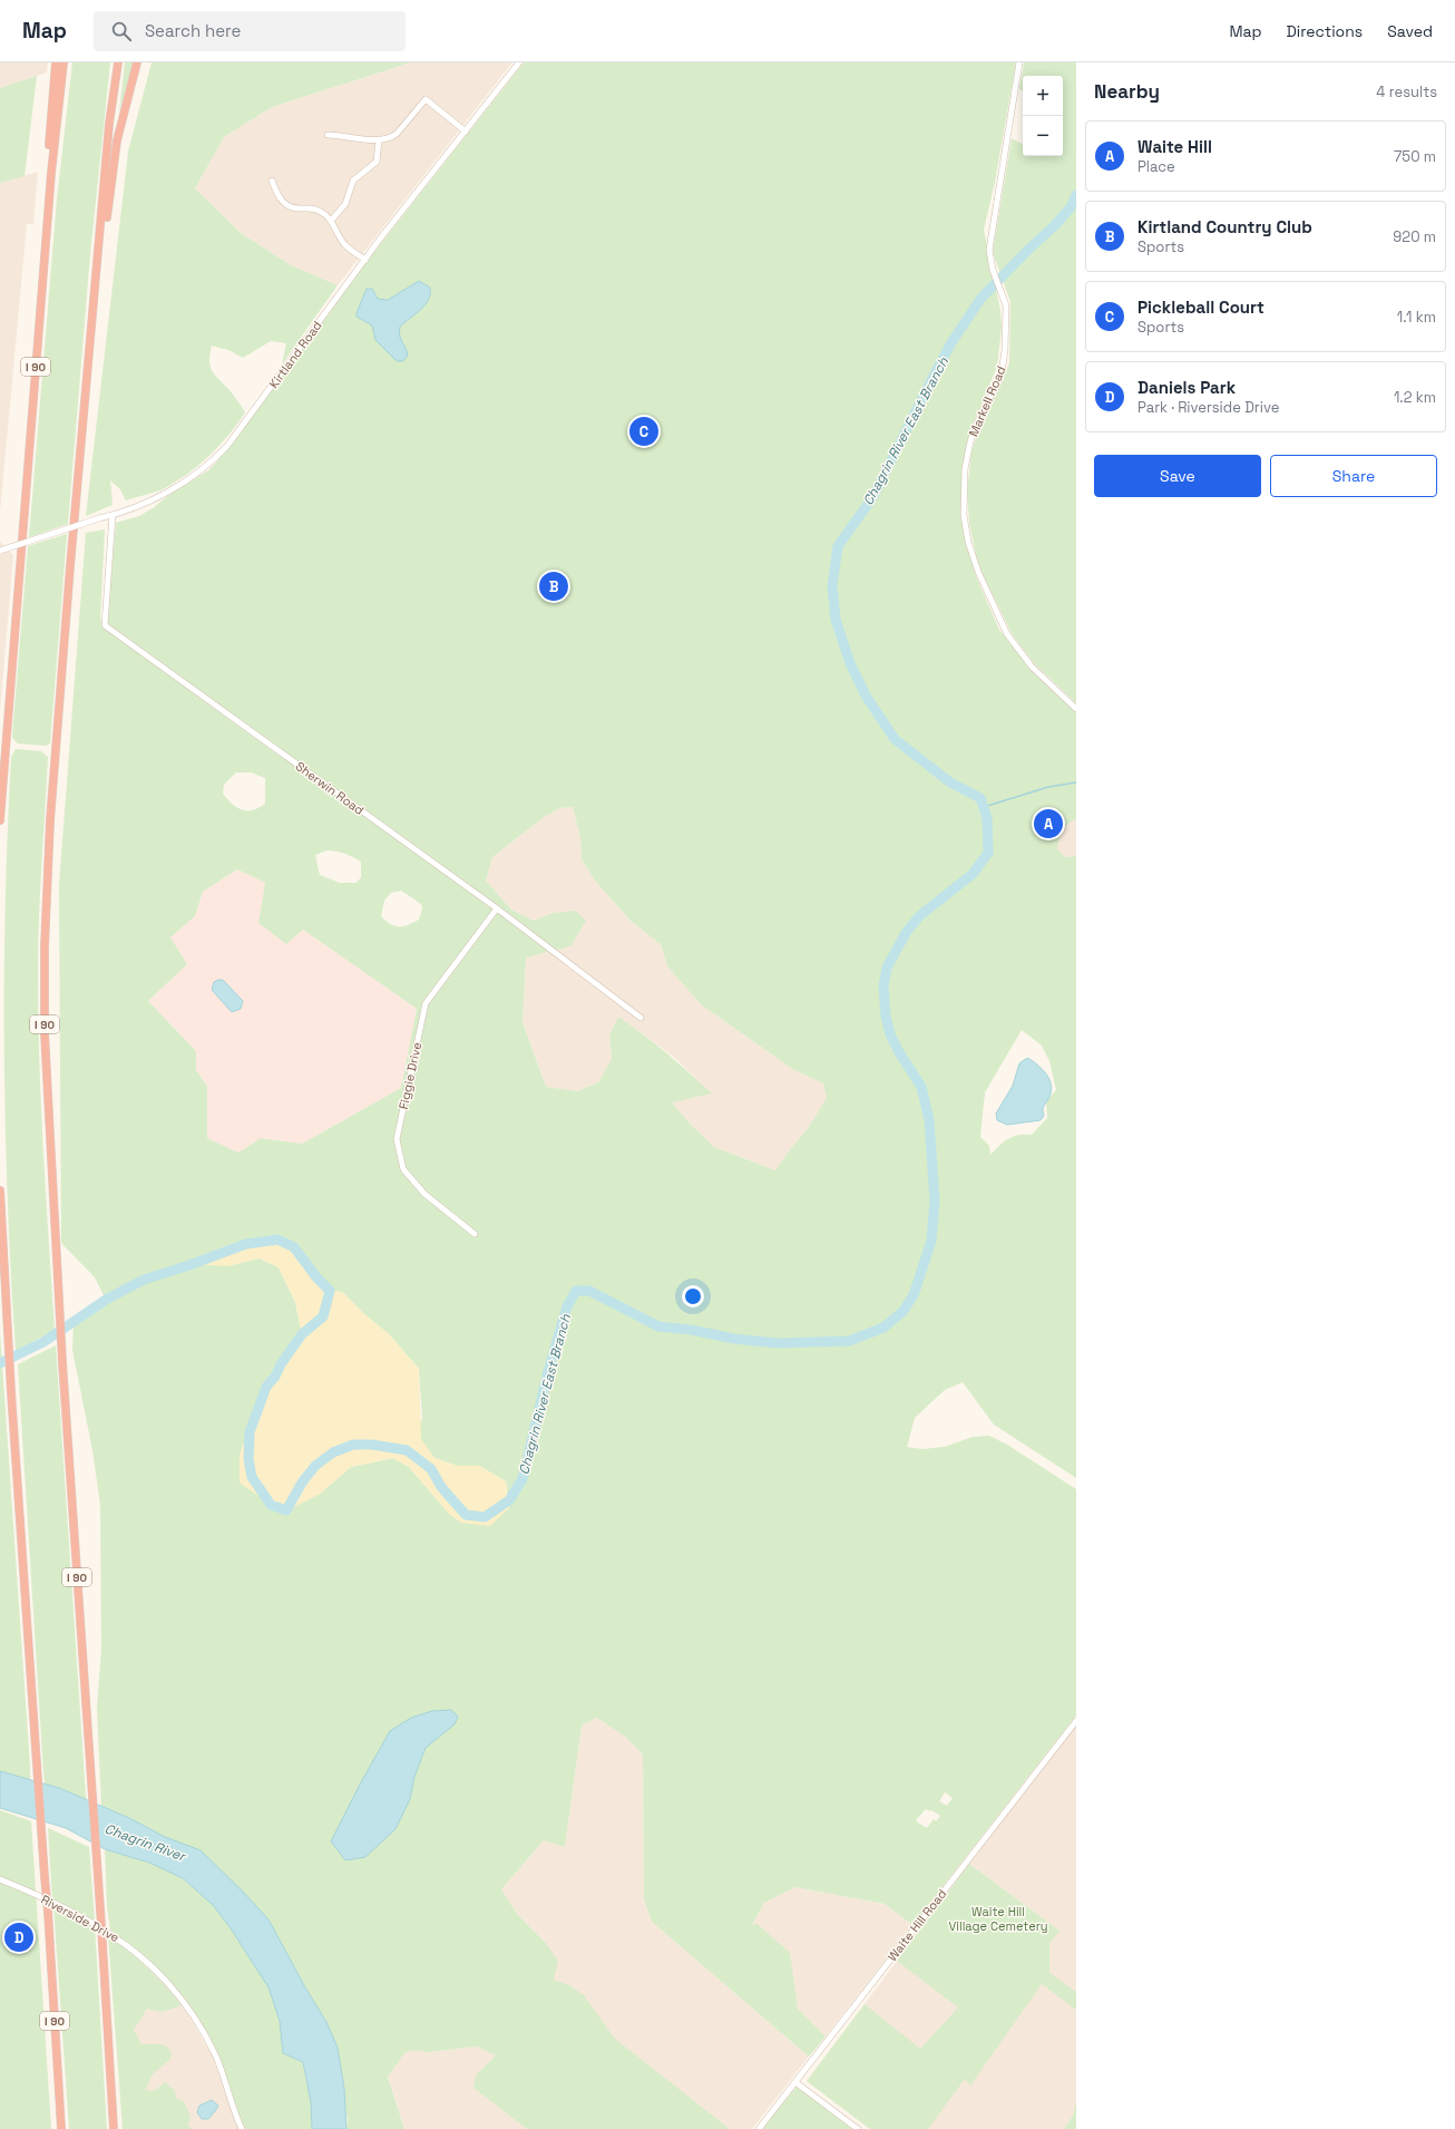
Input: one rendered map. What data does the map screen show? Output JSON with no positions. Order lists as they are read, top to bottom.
{
  "streets": {
    "highway": ["I 90"],
    "street": [
      "Kirtland Road",
      "Markell Road",
      "Sherwin Road",
      "Figgie Drive",
      "Riverside Drive",
      "Waite Hill Road"
    ]
  },
  "crossings": [
    ["Kirtland Road", "Sherwin Road"],
    ["Sherwin Road", "Figgie Drive"]
  ],
  "water": ["Chagrin River East Branch", "Chagrin River"],
  "parks": ["Waite Hill Village Cemetery"],
  "page": {
    "header": "Map",
    "search": "Search here",
    "nav": ["Map", "Directions", "Saved"],
    "heading": ["Nearby", "4 results"],
    "map_buttons": ["+", "−"],
    "list": [
      {
        "mark": "A",
        "name": "Waite Hill",
        "note": "Place",
        "value": "750 m"
      },
      {
        "mark": "B",
        "name": "Kirtland Country Club",
        "note": "Sports",
        "value": "920 m"
      },
      {
        "mark": "C",
        "name": "Pickleball Court",
        "note": "Sports",
        "value": "1.1 km"
      },
      {
        "mark": "D",
        "name": "Daniels Park",
        "note": "Park · Riverside Drive",
        "value": "1.2 km"
      }
    ],
    "pins": [
      "C",
      "B",
      "A",
      "D"
    ],
    "buttons": ["Save", "Share"]
  }
}
